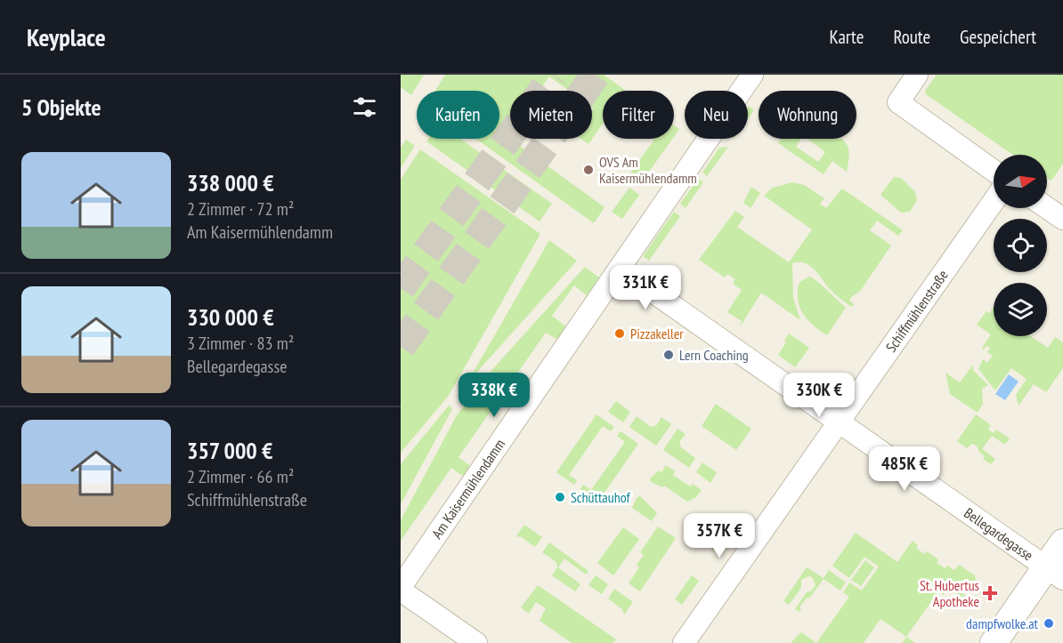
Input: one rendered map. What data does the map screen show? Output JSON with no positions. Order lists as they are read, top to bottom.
{
  "streets": {
    "street": ["Schiffmühlenstraße", "Am Kaisermühlendamm", "Bellegardegasse"]
  },
  "crossings": [
    ["Schiffmühlenstraße", "Bellegardegasse"],
    ["Am Kaisermühlendamm", "Bellegardegasse"]
  ],
  "places": {
    "other": [
      "OVS Am Kaisermühlendamm",
      "Pizzakeller",
      "Lern Coaching",
      "Schüttauhof",
      "dampfwolke.at"
    ],
    "health": ["St. Hubertus Apotheke"]
  },
  "north": "right",
  "page": {
    "header": "Keyplace",
    "nav": ["Karte", "Route", "Gespeichert"],
    "heading": "5 Objekte",
    "chip": [
      "Kaufen",
      "Mieten",
      "Filter",
      "Neu",
      "Wohnung"
    ],
    "list": [
      {
        "name": "338 000 €",
        "note": "2 Zimmer · 72 m² · Am Kaisermühlendamm"
      },
      {
        "name": "330 000 €",
        "note": "3 Zimmer · 83 m² · Bellegardegasse"
      },
      {
        "name": "357 000 €",
        "note": "2 Zimmer · 66 m² · Schiffmühlenstraße"
      }
    ],
    "price": [
      "331K €",
      "338K €",
      "330K €",
      "485K €",
      "357K €"
    ]
  }
}
